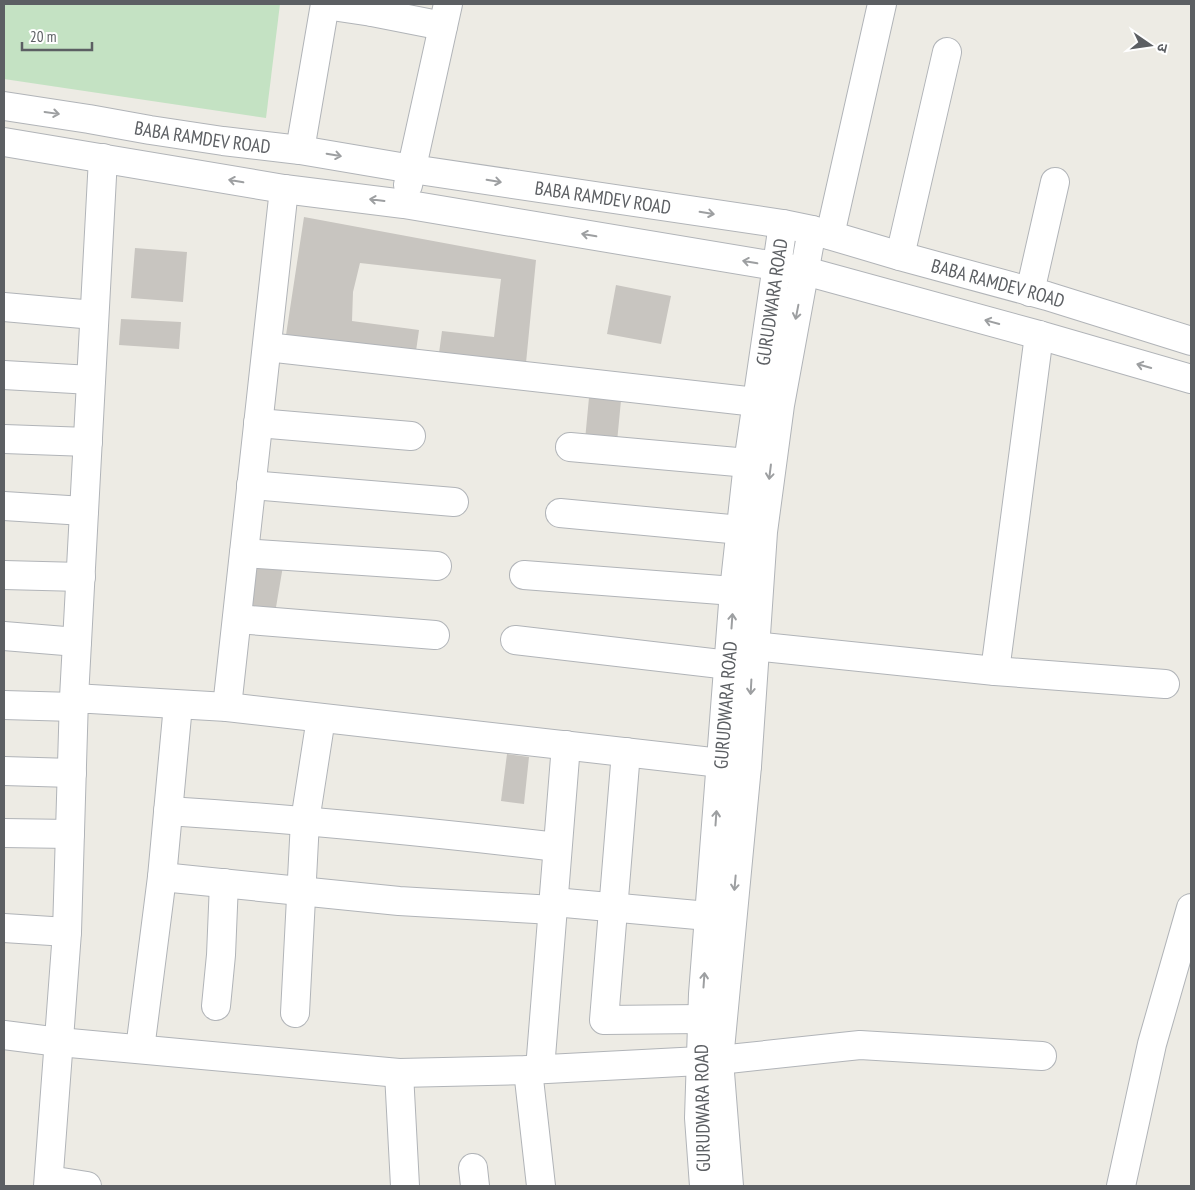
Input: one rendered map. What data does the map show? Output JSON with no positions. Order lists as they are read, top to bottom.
{
  "streets": {
    "street": ["BABA RAMDEV ROAD", "GURUDWARA ROAD"]
  },
  "crossings": [
    ["BABA RAMDEV ROAD", "GURUDWARA ROAD"]
  ],
  "scale_bar": "20 m",
  "north": "right"
}
